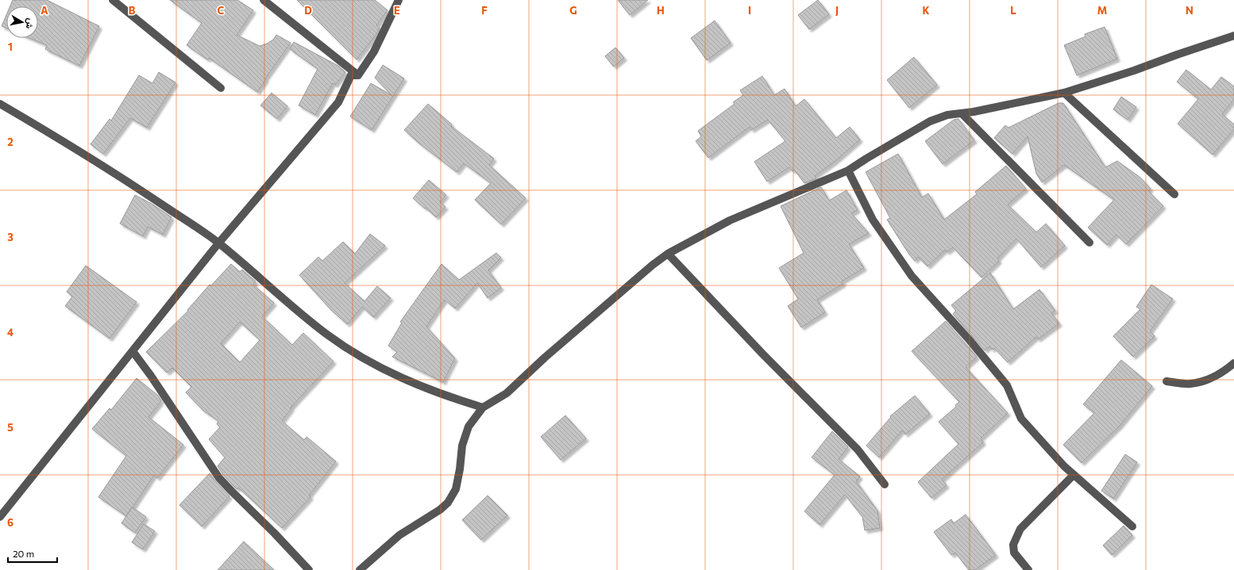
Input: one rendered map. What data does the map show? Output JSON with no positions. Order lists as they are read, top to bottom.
{
  "scale_bar": "20 m",
  "north": "right",
  "grid": {
    "columns": [
      "A",
      "B",
      "C",
      "D",
      "E",
      "F",
      "G",
      "H",
      "I",
      "J",
      "K",
      "L",
      "M",
      "N"
    ],
    "rows": [
      "1",
      "2",
      "3",
      "4",
      "5",
      "6"
    ]
  }
}
